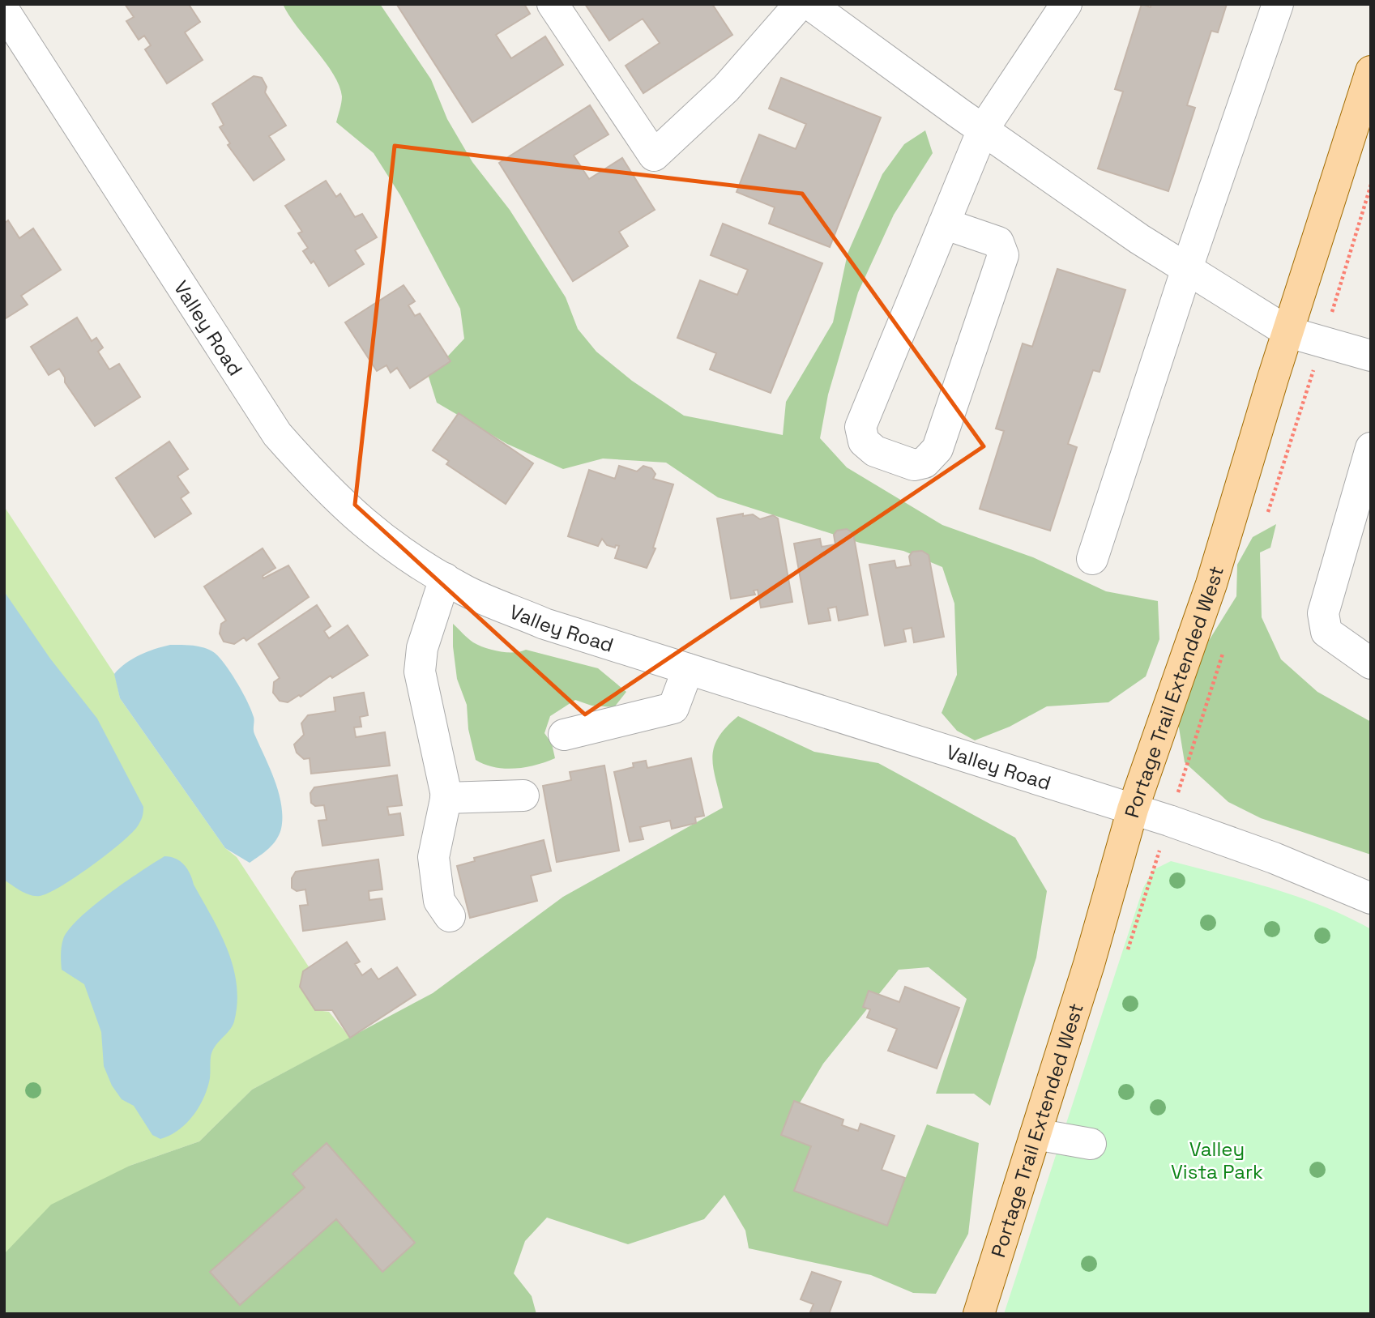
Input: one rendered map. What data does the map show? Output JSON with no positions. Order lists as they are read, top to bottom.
{
  "streets": {
    "main road": ["Portage Trail Extended West"],
    "street": ["Valley Road"]
  },
  "crossings": [
    ["Valley Road", "Portage Trail Extended West"]
  ],
  "parks": ["Valley Vista Park"]
}
